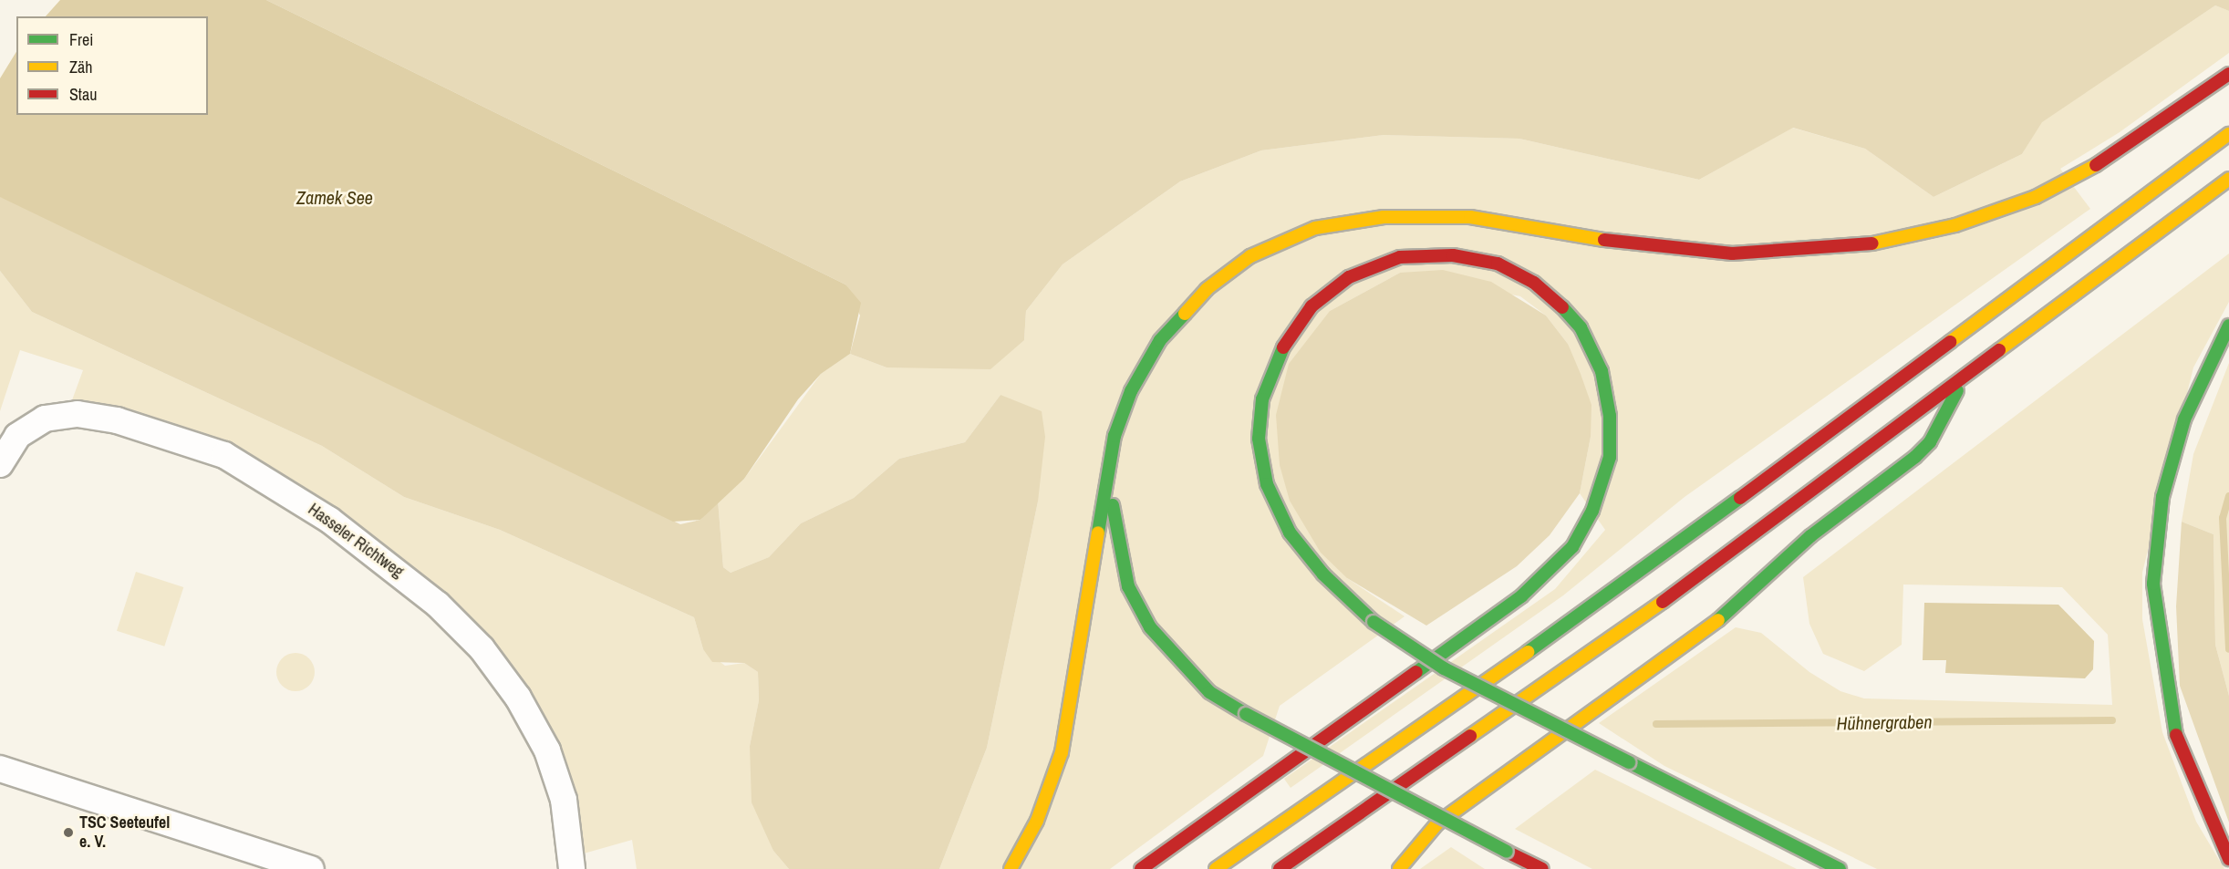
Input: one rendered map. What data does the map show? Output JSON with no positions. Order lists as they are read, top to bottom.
{
  "streets": {
    "street": ["Hasseler Richtweg"]
  },
  "water": ["Zamek See", "Hühnergraben"],
  "places": ["TSC Seeteufel e. V."],
  "legend": ["Frei", "Zäh", "Stau"]
}
